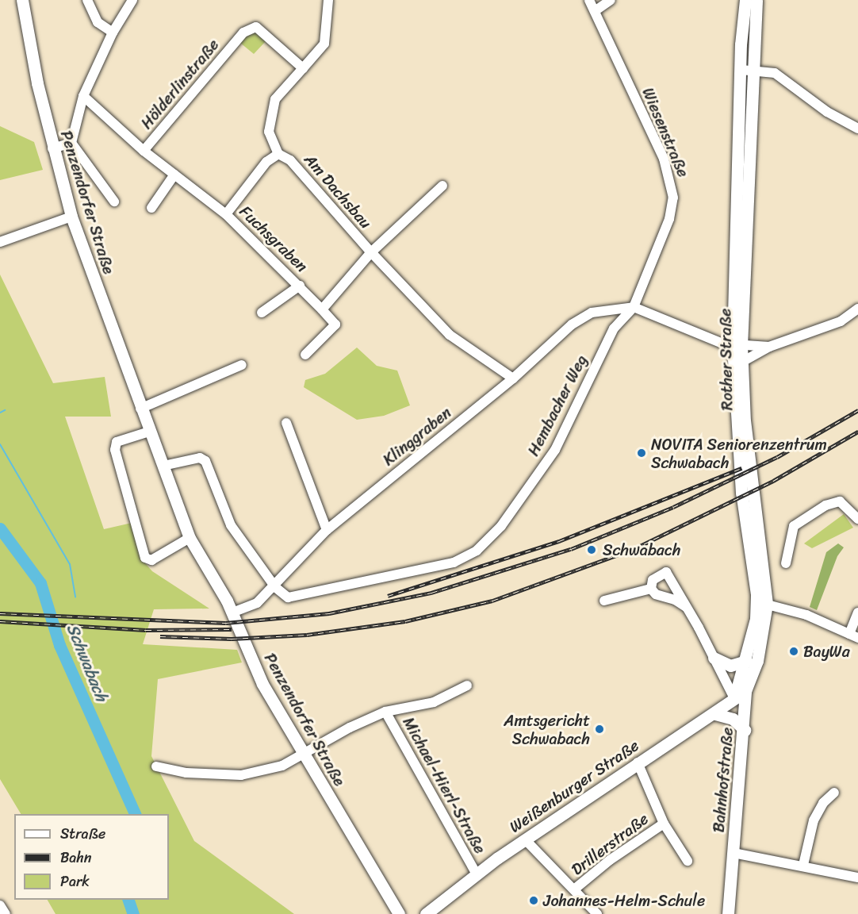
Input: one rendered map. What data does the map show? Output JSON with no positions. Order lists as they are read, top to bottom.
{
  "streets": {
    "main road": [
      "Penzendorfer Straße",
      "Rother Straße",
      "Bahnhofstraße",
      "Weißenburger Straße"
    ],
    "street": [
      "Hölderlinstraße",
      "Wiesenstraße",
      "Am Dachsbau",
      "Fuchsgraben",
      "Hembacher Weg",
      "Klinggraben",
      "Michael-Hierl-Straße",
      "Drillerstraße"
    ]
  },
  "crossings": [
    ["Hölderlinstraße", "Fuchsgraben"],
    ["Wiesenstraße", "Hembacher Weg"],
    ["Wiesenstraße", "Klinggraben"],
    ["Am Dachsbau", "Fuchsgraben"],
    ["Am Dachsbau", "Klinggraben"],
    ["Penzendorfer Straße", "Klinggraben"],
    ["Rother Straße", "Bahnhofstraße"],
    ["Rother Straße", "Weißenburger Straße"],
    ["Hembacher Weg", "Klinggraben"],
    ["Bahnhofstraße", "Weißenburger Straße"],
    ["Michael-Hierl-Straße", "Weißenburger Straße"]
  ],
  "water": ["Schwabach"],
  "places": [
    "NOVITA Seniorenzentrum Schwabach",
    "Schwabach",
    "BayWa",
    "Amtsgericht Schwabach",
    "Johannes-Helm-Schule"
  ],
  "legend": ["Straße", "Bahn", "Park"]
}
